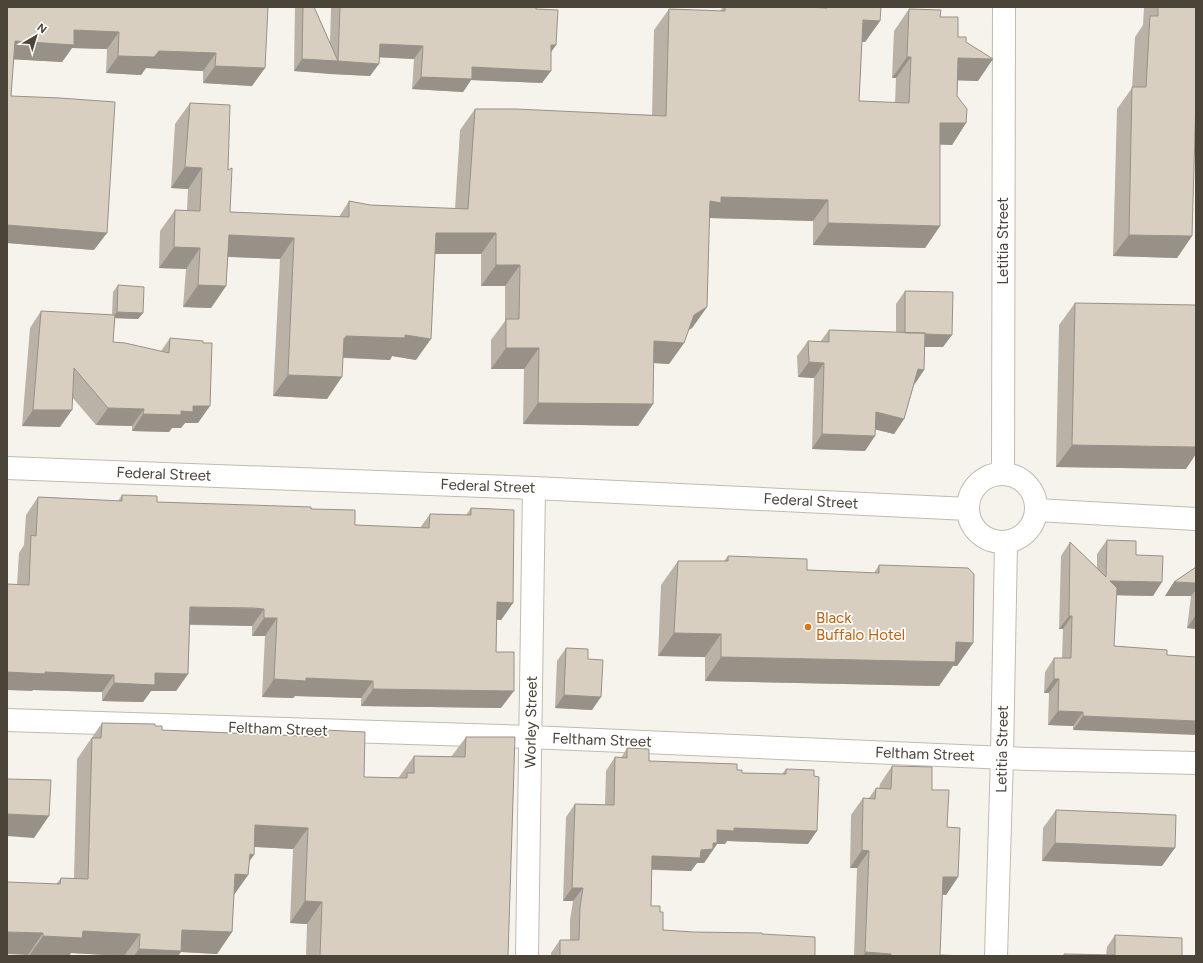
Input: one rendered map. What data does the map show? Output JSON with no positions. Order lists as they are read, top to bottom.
{
  "streets": {
    "street": [
      "Letitia Street",
      "Federal Street",
      "Worley Street",
      "Feltham Street"
    ]
  },
  "crossings": [
    ["Letitia Street", "Federal Street"],
    ["Letitia Street", "Feltham Street"],
    ["Federal Street", "Worley Street"],
    ["Worley Street", "Feltham Street"]
  ],
  "places": ["Black Buffalo Hotel"],
  "north": "top right"
}
